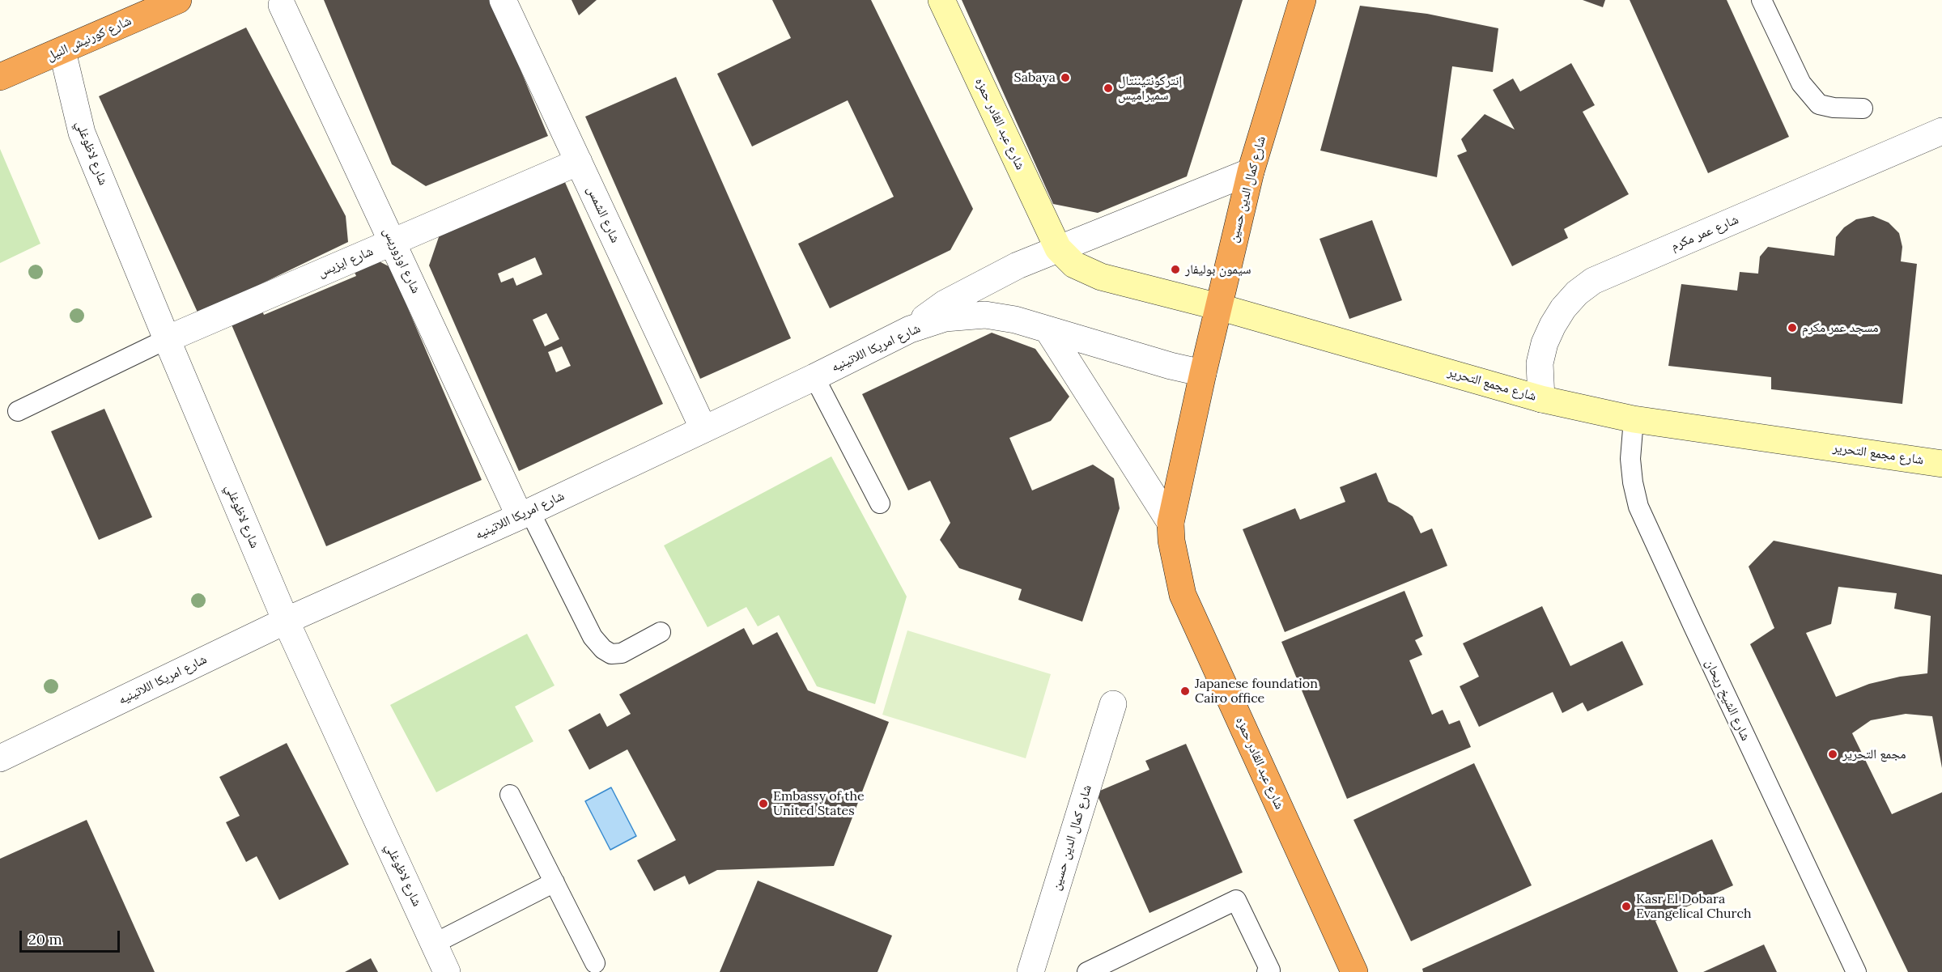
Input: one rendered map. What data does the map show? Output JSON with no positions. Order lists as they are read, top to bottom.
{
  "streets": {
    "highway": ["شارع كورنيش النيل", "شارع عبد القادر حمزه", "شارع كمال الدين حسين"],
    "street": [
      "شارع لاظوغلي",
      "شارع الشمس",
      "شارع عمر مكرم",
      "شارع اوزوريس",
      "شارع ايزيس",
      "شارع امريكا اللاتينيه",
      "شارع مجمع التحرير"
    ],
    "lane": ["شارع الشيخ ريحان"]
  },
  "crossings": [
    ["شارع كورنيش النيل", "شارع لاظوغلي"],
    ["شارع عبد القادر حمزه", "شارع كمال الدين حسين"],
    ["شارع عبد القادر حمزه", "شارع مجمع التحرير"],
    ["شارع لاظوغلي", "شارع ايزيس"],
    ["شارع لاظوغلي", "شارع امريكا اللاتينيه"],
    ["شارع كمال الدين حسين", "شارع امريكا اللاتينيه"],
    ["شارع كمال الدين حسين", "شارع مجمع التحرير"],
    ["شارع الشمس", "شارع ايزيس"],
    ["شارع الشمس", "شارع امريكا اللاتينيه"],
    ["شارع عمر مكرم", "شارع مجمع التحرير"],
    ["شارع اوزوريس", "شارع ايزيس"],
    ["شارع اوزوريس", "شارع امريكا اللاتينيه"],
    ["شارع مجمع التحرير", "شارع الشيخ ريحان"]
  ],
  "places": [
    "Sabaya",
    "إنتركونتيننتال سميراميس",
    "سيمون بوليفار",
    "مسجد عمر مكرم",
    "Japanese foundation Cairo office",
    "مجمع التحرير",
    "Embassy of the United States",
    "Kasr El Dobara Evangelical Church"
  ],
  "scale_bar": "20 m"
}
